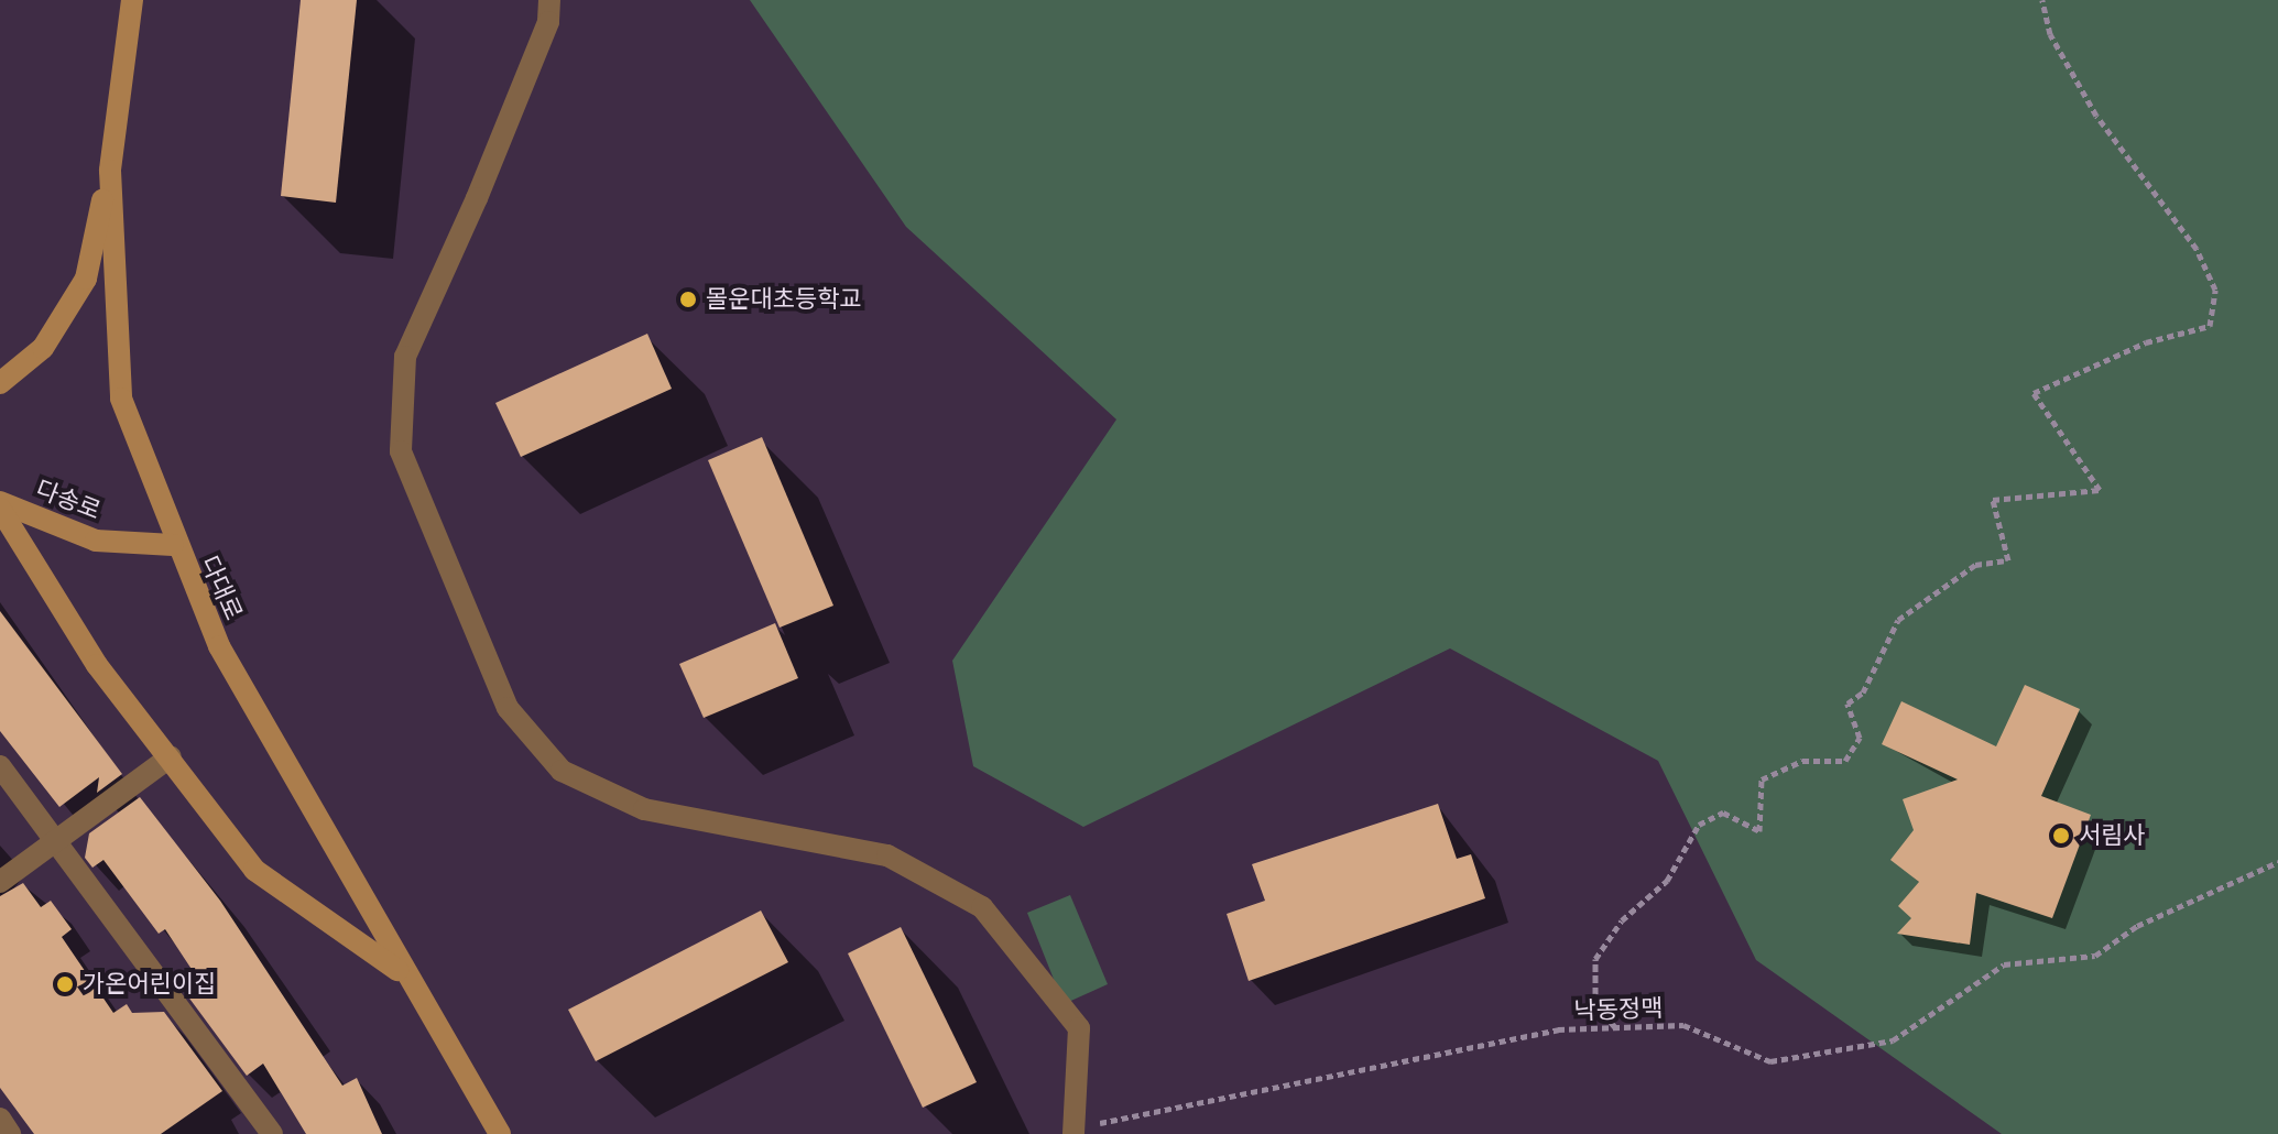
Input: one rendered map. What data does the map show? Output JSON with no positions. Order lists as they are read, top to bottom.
{
  "streets": {
    "main road": ["다송로", "다대로"],
    "path": ["낙동정맥"]
  },
  "crossings": [
    ["다송로", "다대로"]
  ],
  "places": ["몰운대초등학교", "서림사", "가온어린이집"]
}
